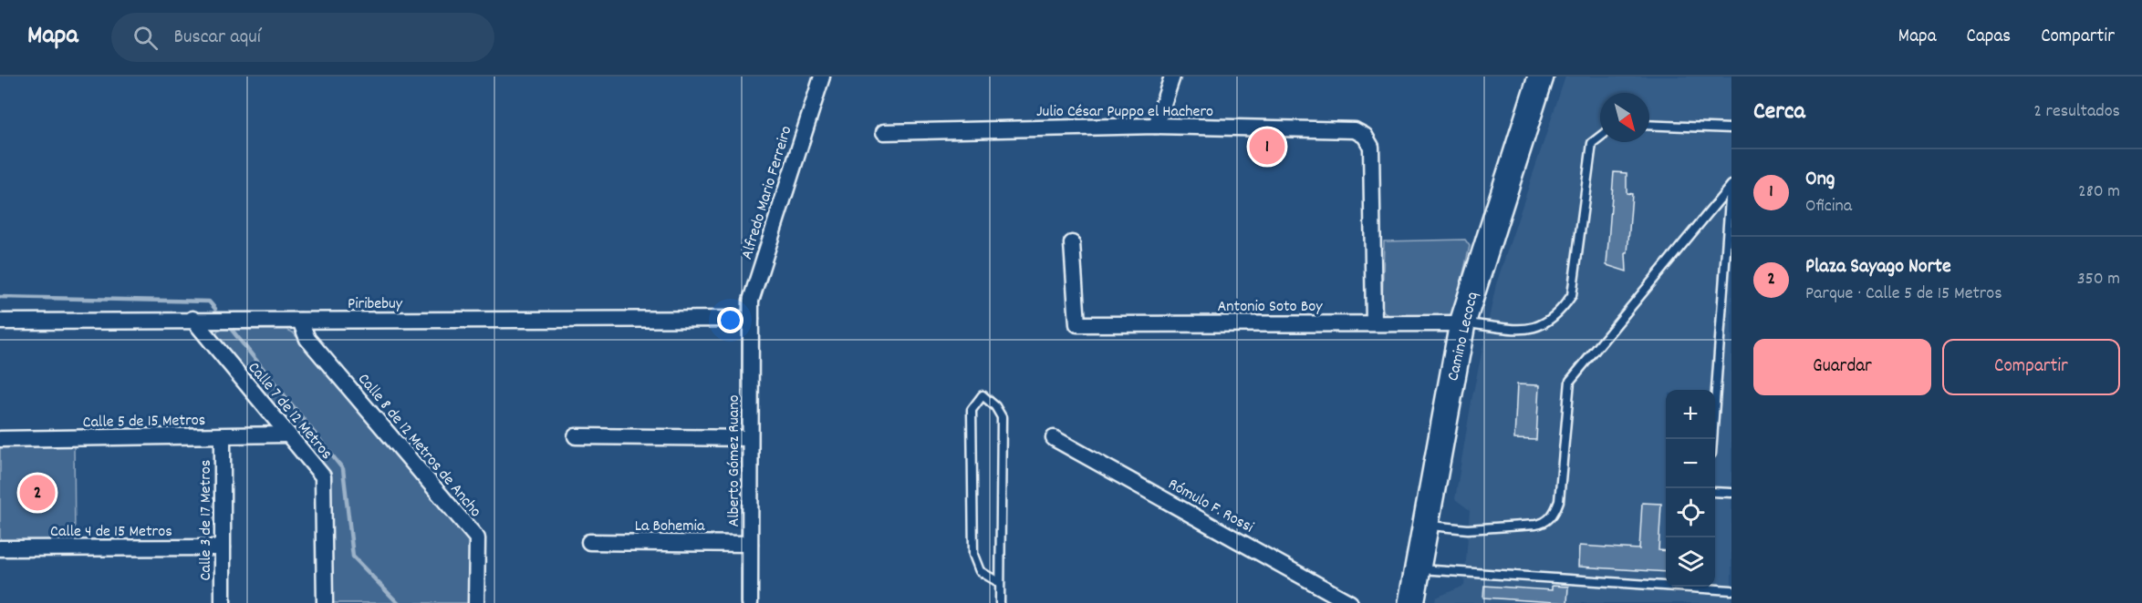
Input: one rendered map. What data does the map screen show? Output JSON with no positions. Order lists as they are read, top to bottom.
{
  "streets": {
    "main road": ["Camino Lecocq"],
    "street": [
      "Julio César Puppo el Hachero",
      "Alfredo Mario Ferreiro",
      "Piribebuy",
      "Antonio Soto Boy",
      "Calle 7 de 12 Metros",
      "Calle 5 de 15 Metros",
      "Calle 8 de 12 Metros de Ancho",
      "Alberto Gómez Ruano",
      "Rómulo F. Rossi",
      "Calle 3 de 17 Metros",
      "La Bohemia",
      "Calle 4 de 15 Metros"
    ]
  },
  "crossings": [
    ["Julio César Puppo el Hachero", "Antonio Soto Boy"],
    ["Alfredo Mario Ferreiro", "Piribebuy"],
    ["Alfredo Mario Ferreiro", "Alberto Gómez Ruano"],
    ["Piribebuy", "Calle 7 de 12 Metros"],
    ["Piribebuy", "Calle 8 de 12 Metros de Ancho"],
    ["Piribebuy", "Alberto Gómez Ruano"],
    ["Antonio Soto Boy", "Camino Lecocq"],
    ["Calle 7 de 12 Metros", "Calle 5 de 15 Metros"],
    ["Calle 5 de 15 Metros", "Calle 3 de 17 Metros"],
    ["Alberto Gómez Ruano", "La Bohemia"],
    ["Calle 3 de 17 Metros", "Calle 4 de 15 Metros"]
  ],
  "north": "bottom right",
  "page": {
    "header": "Mapa",
    "search": "Buscar aquí",
    "nav": ["Mapa", "Capas", "Compartir"],
    "heading": ["Cerca", "2 resultados"],
    "pins": ["1", "2"],
    "list": [
      {
        "mark": "1",
        "name": "Ong",
        "note": "Oficina",
        "value": "280 m"
      },
      {
        "mark": "2",
        "name": "Plaza Sayago Norte",
        "note": "Parque · Calle 5 de 15 Metros",
        "value": "350 m"
      }
    ],
    "buttons": ["Guardar", "Compartir"],
    "map_buttons": ["+", "−"]
  }
}
